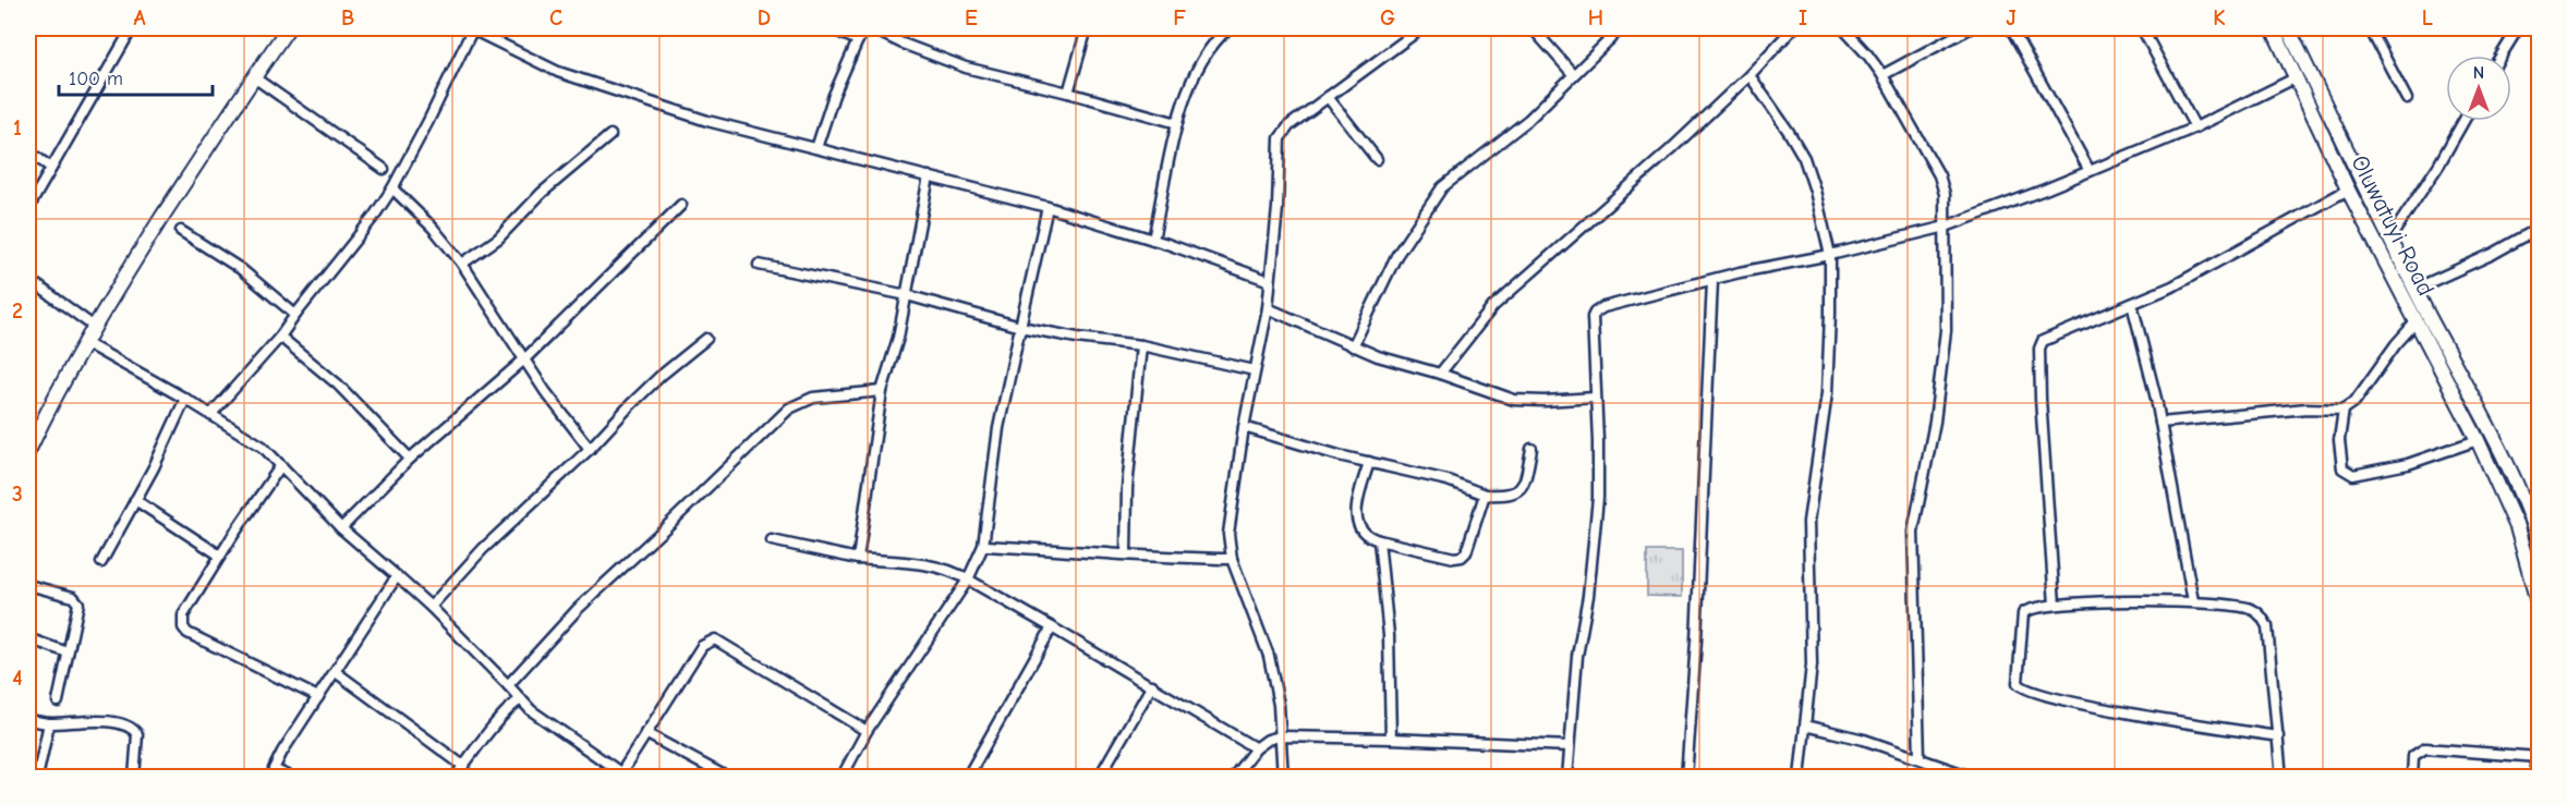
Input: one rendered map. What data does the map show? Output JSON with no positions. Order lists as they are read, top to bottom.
{
  "streets": {
    "street": ["Oluwatuyi Road"]
  },
  "scale_bar": "100 m",
  "north": "top",
  "grid": {
    "columns": [
      "A",
      "B",
      "C",
      "D",
      "E",
      "F",
      "G",
      "H",
      "I",
      "J",
      "K",
      "L"
    ],
    "rows": [
      "1",
      "2",
      "3",
      "4"
    ]
  }
}
